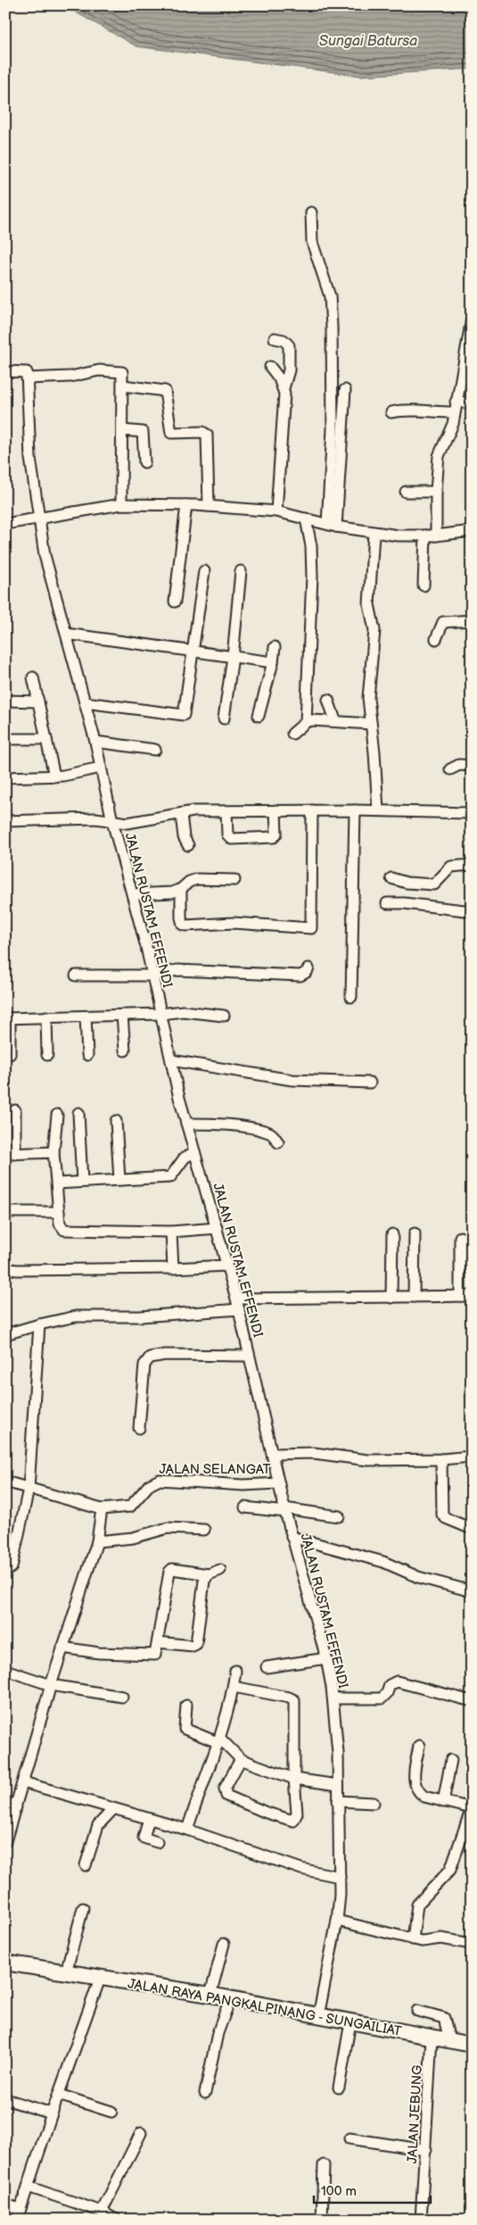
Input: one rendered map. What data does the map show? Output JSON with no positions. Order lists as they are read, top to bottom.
{
  "streets": {
    "highway": ["JALAN RAYA PANGKALPINANG - SUNGAILIAT"],
    "street": ["JALAN RUSTAM EFFENDI", "JALAN SELANGAT", "JALAN JEBUNG"]
  },
  "crossings": [
    ["JALAN RUSTAM EFFENDI", "JALAN SELANGAT"],
    ["JALAN RUSTAM EFFENDI", "JALAN RAYA PANGKALPINANG - SUNGAILIAT"],
    ["JALAN RAYA PANGKALPINANG - SUNGAILIAT", "JALAN JEBUNG"]
  ],
  "water": ["Sungai Batursa"],
  "scale_bar": "100 m"
}
